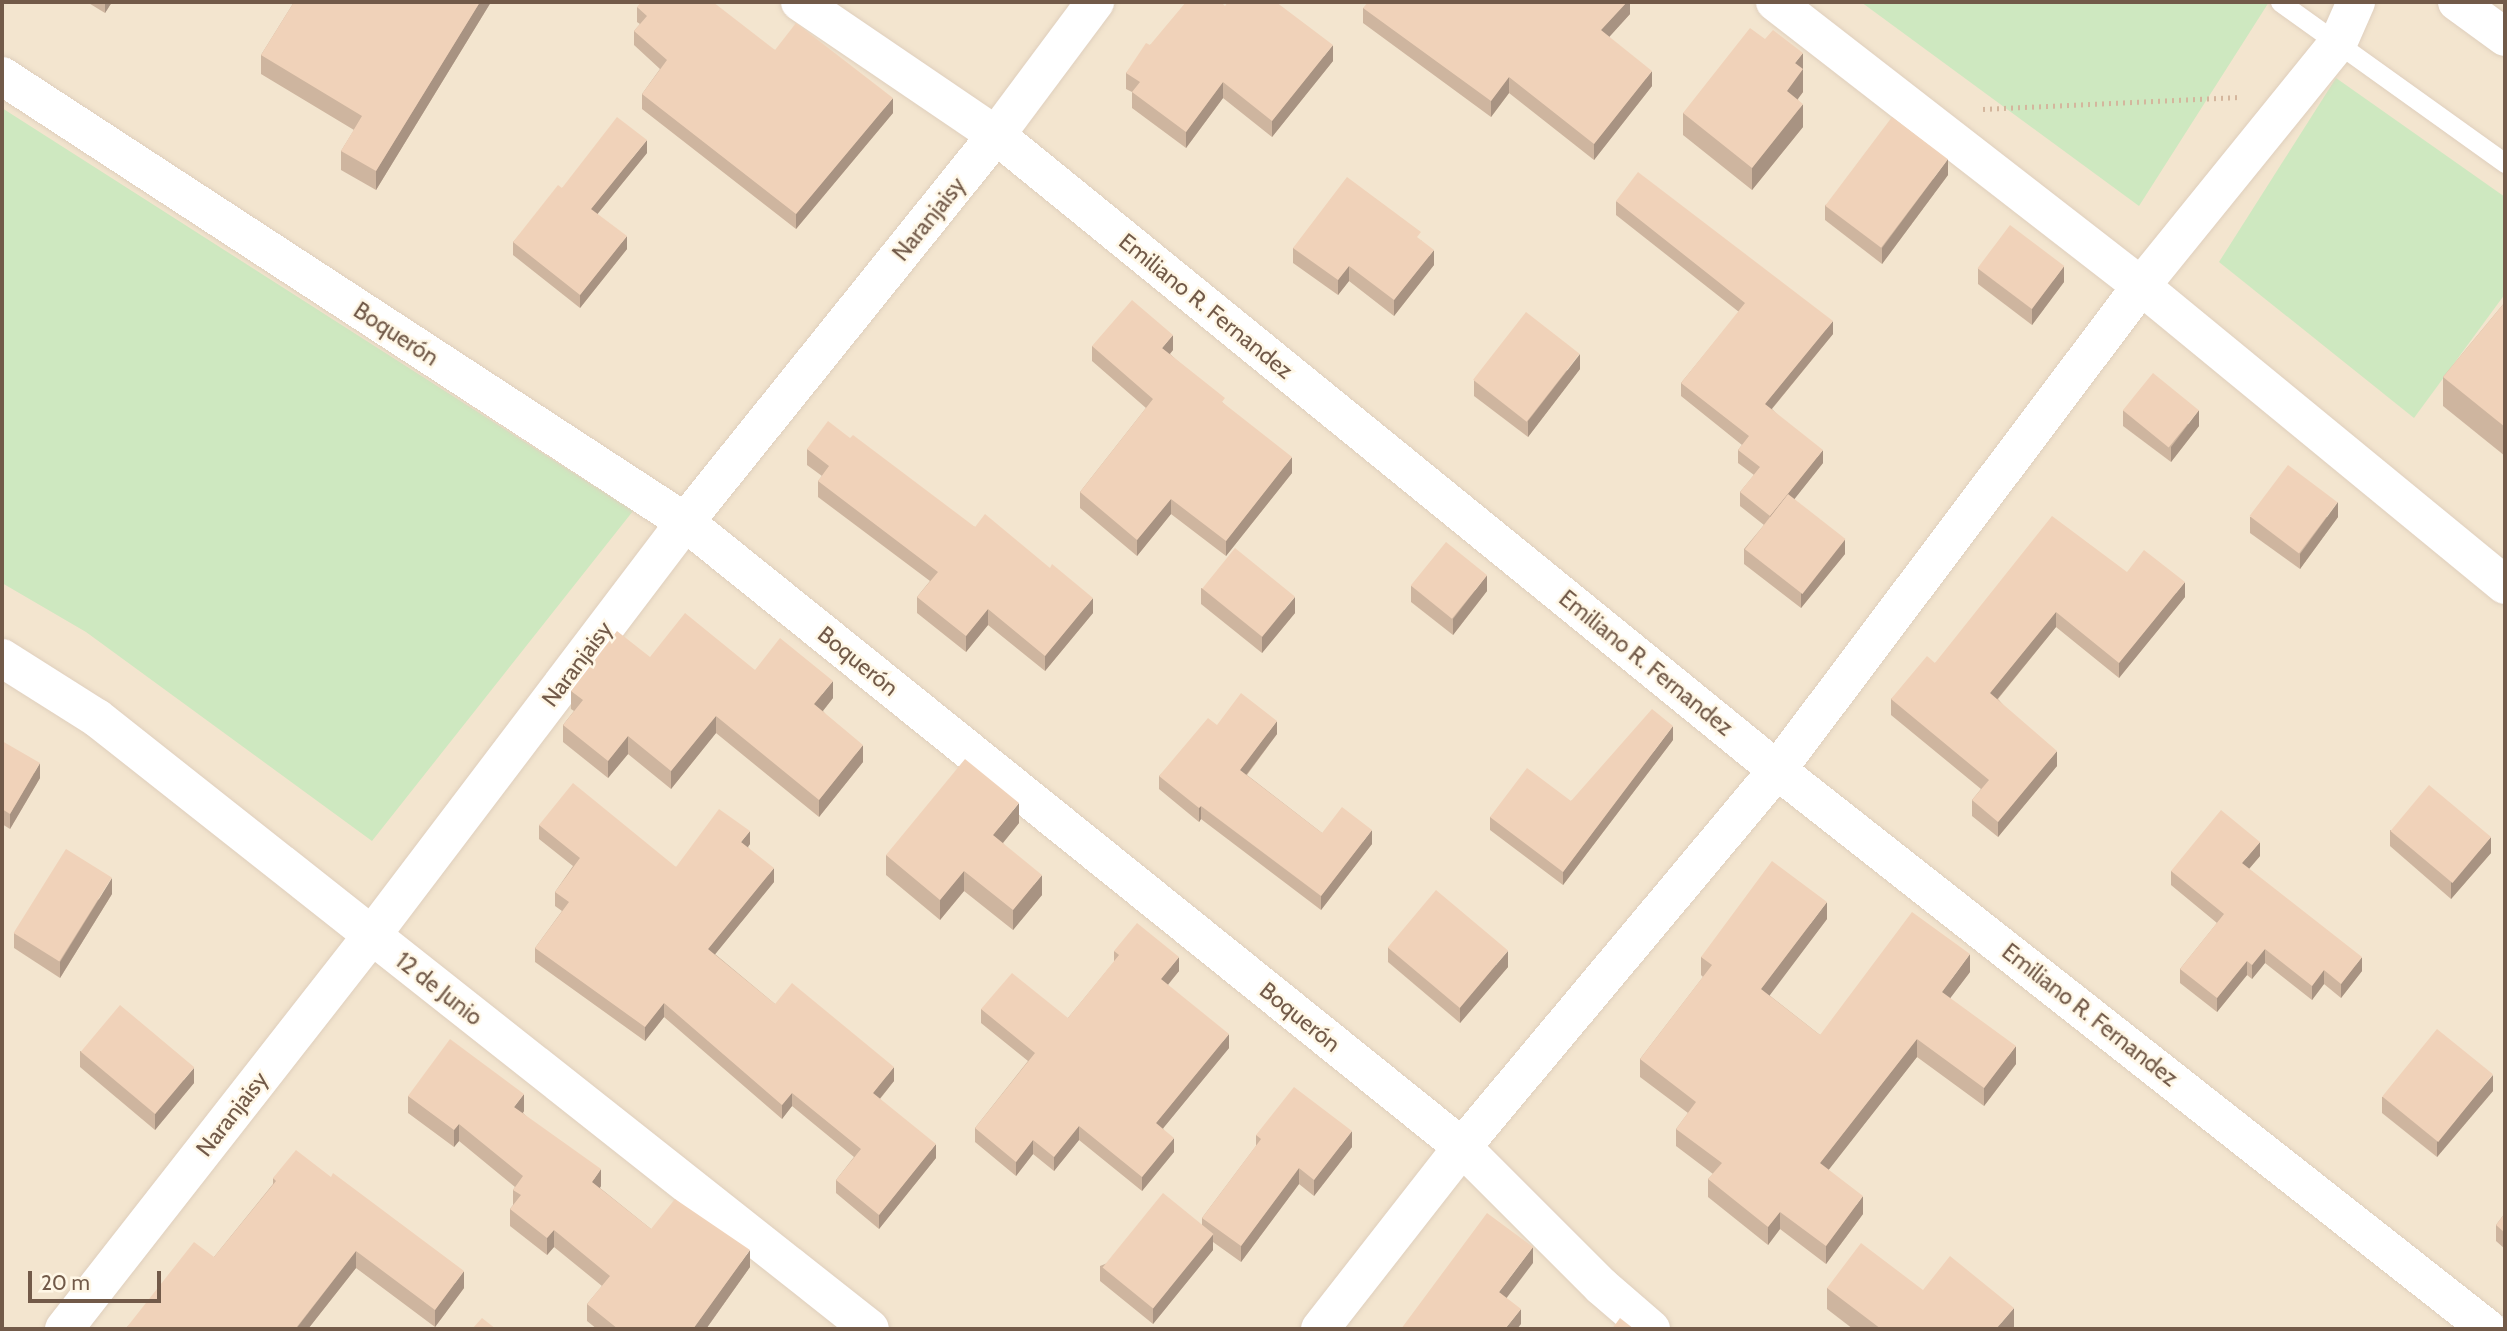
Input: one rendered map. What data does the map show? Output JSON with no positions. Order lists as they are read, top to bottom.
{
  "streets": {
    "street": [
      "Naranjaisy",
      "Emiliano R. Fernandez",
      "Boquerón",
      "12 de Junio"
    ]
  },
  "crossings": [
    ["Naranjaisy", "Emiliano R. Fernandez"],
    ["Naranjaisy", "Boquerón"],
    ["Naranjaisy", "12 de Junio"]
  ],
  "scale_bar": "20 m"
}
